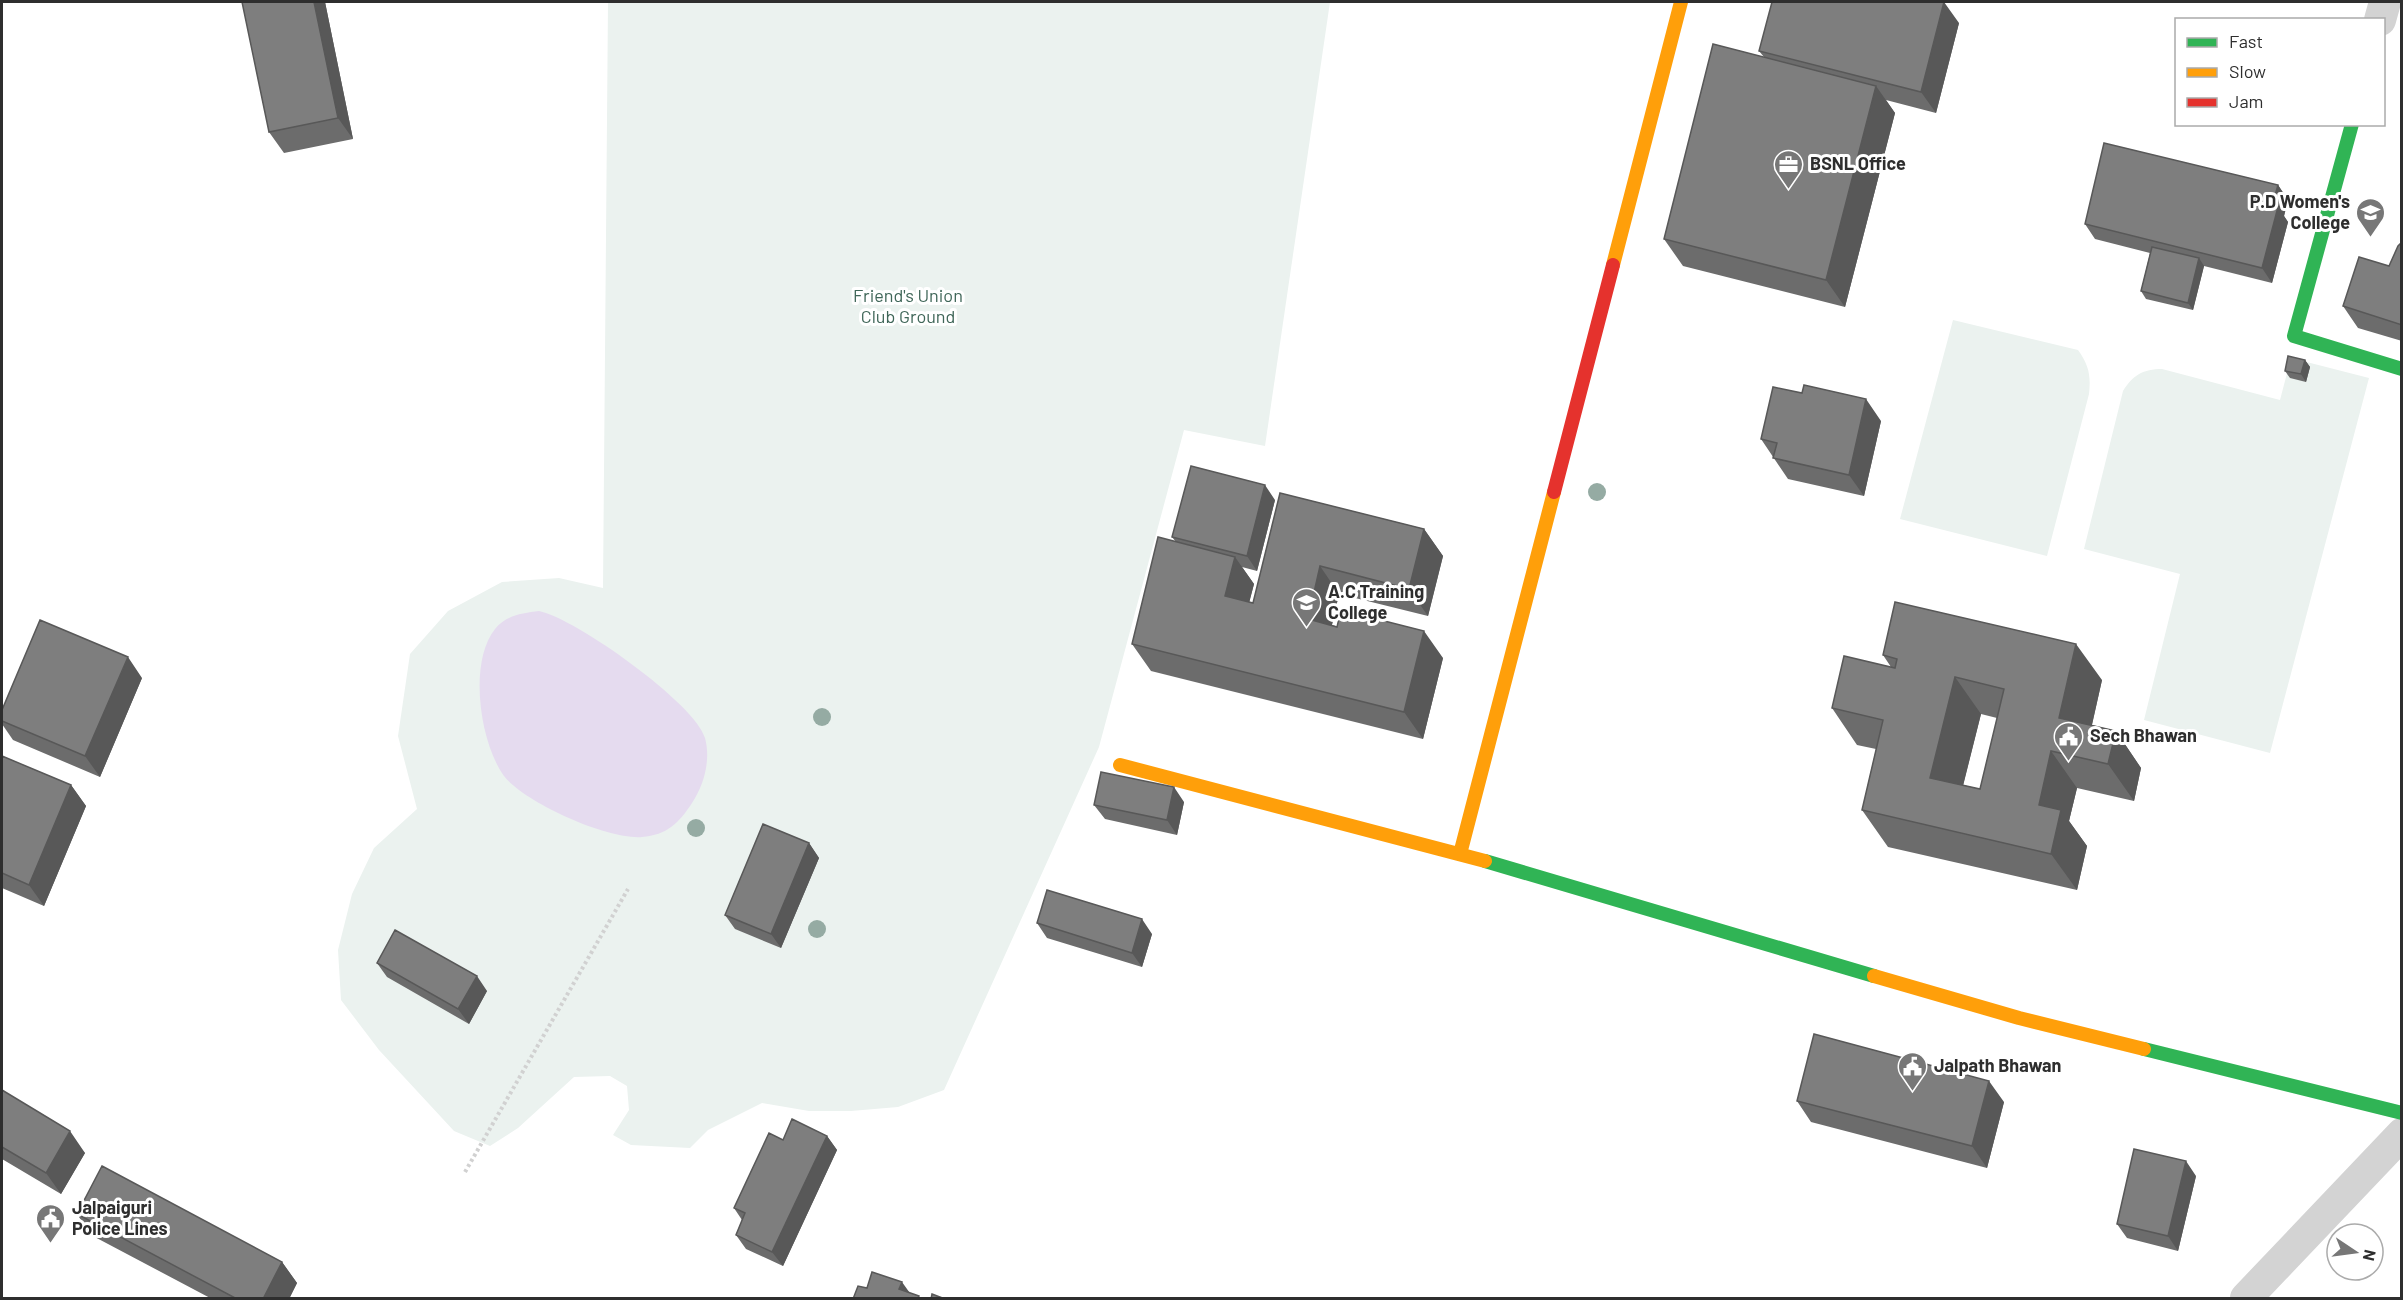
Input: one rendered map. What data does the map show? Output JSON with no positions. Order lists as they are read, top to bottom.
{
  "parks": ["Friend's Union Club Ground"],
  "places": {
    "office": ["BSNL Office"],
    "school or university": ["P.D Women's College", "A.C Training College"],
    "public building": ["Sech Bhawan", "Jalpath Bhawan", "Jalpaiguri Police Lines"]
  },
  "legend": ["Fast", "Slow", "Jam"],
  "north": "right"
}
